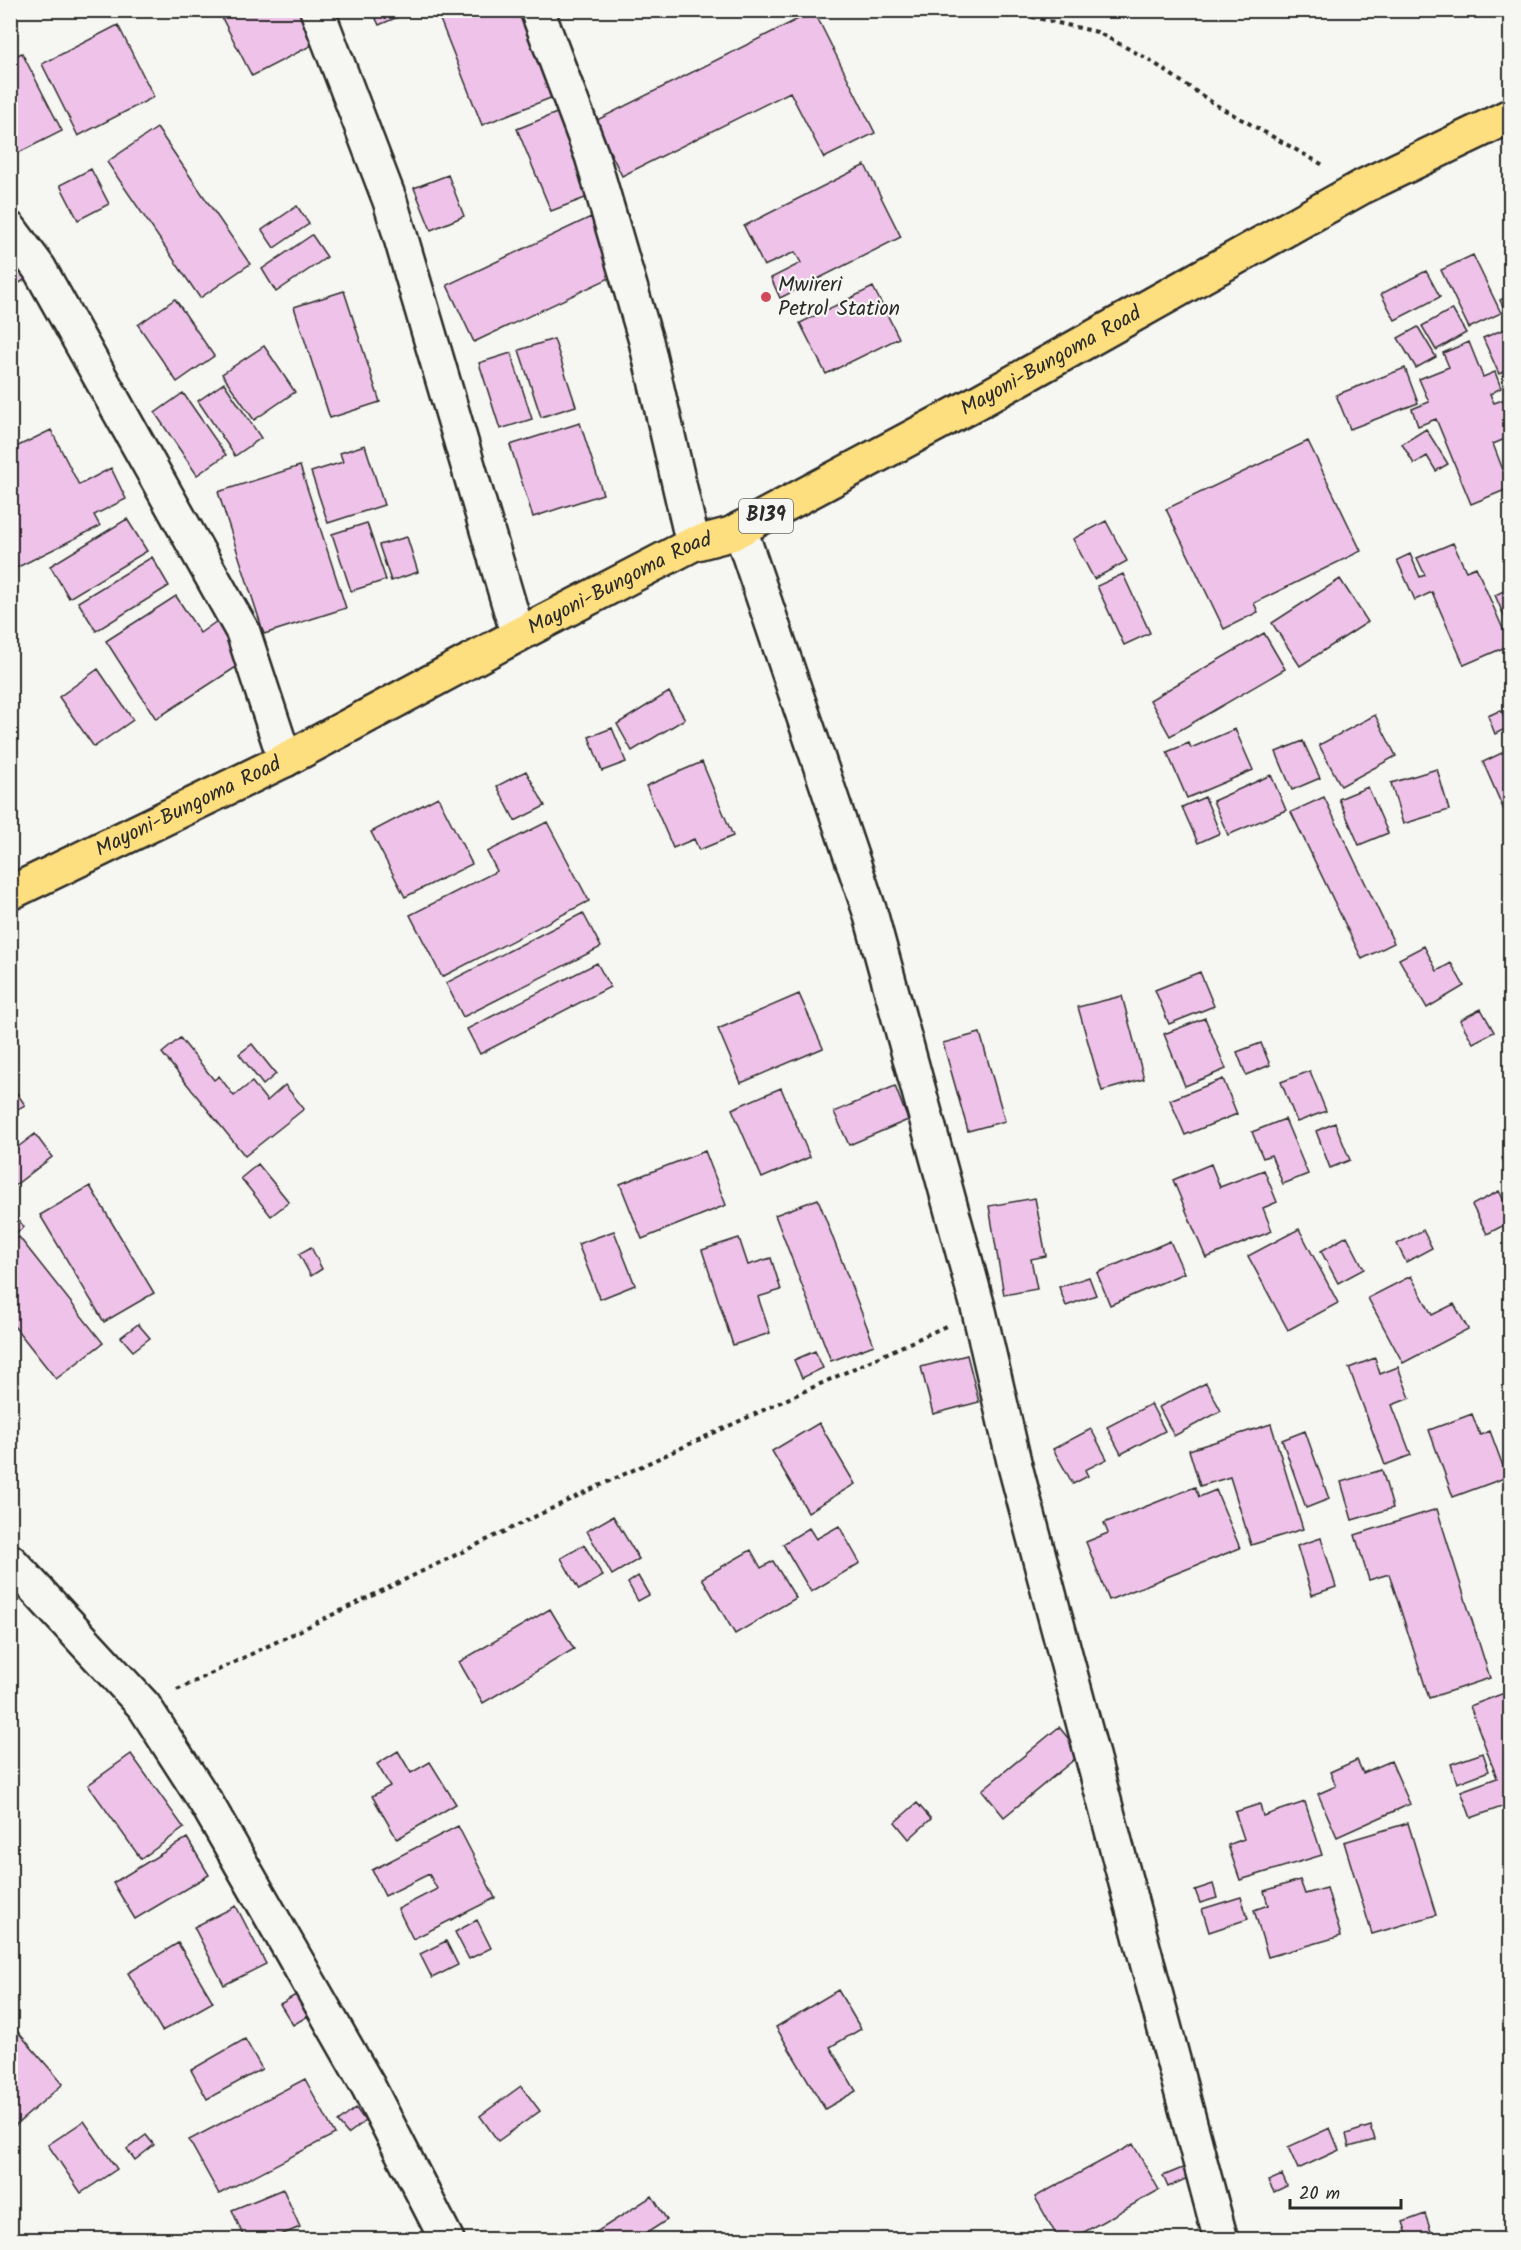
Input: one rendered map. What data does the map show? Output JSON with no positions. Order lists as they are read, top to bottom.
{
  "streets": {
    "main road": ["Mayoni-Bungoma Road", "B139"]
  },
  "places": ["Mwireri Petrol Station"],
  "scale_bar": "20 m"
}
